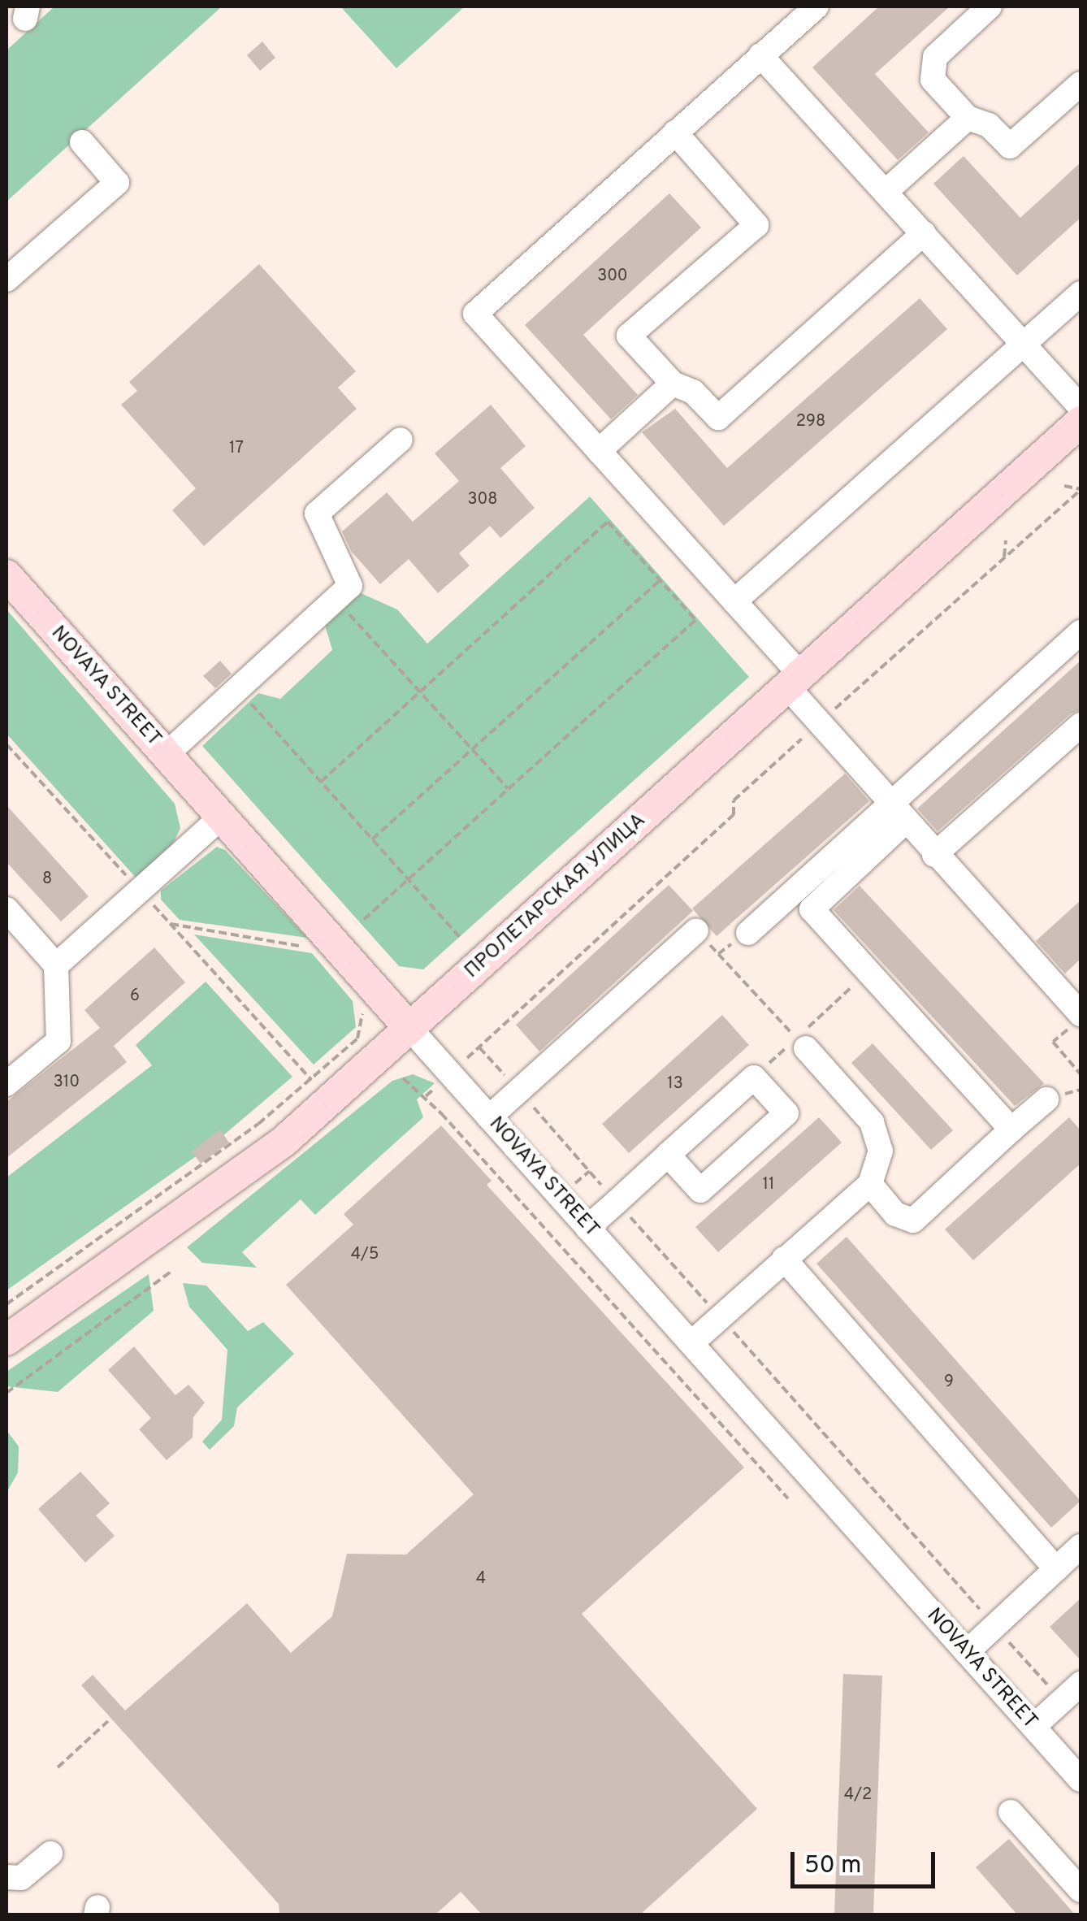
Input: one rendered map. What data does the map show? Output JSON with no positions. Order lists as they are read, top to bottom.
{
  "streets": {
    "main road": ["NOVAYA STREET", "ПРОЛЕТАРСКАЯ УЛИЦА"]
  },
  "crossings": [
    ["NOVAYA STREET", "ПРОЛЕТАРСКАЯ УЛИЦА"]
  ],
  "house_numbers": [
    "300",
    "298",
    "17",
    "308",
    "8",
    "6",
    "310",
    "13",
    "11",
    "4/5",
    "9",
    "4",
    "4/2"
  ],
  "scale_bar": "50 m"
}
